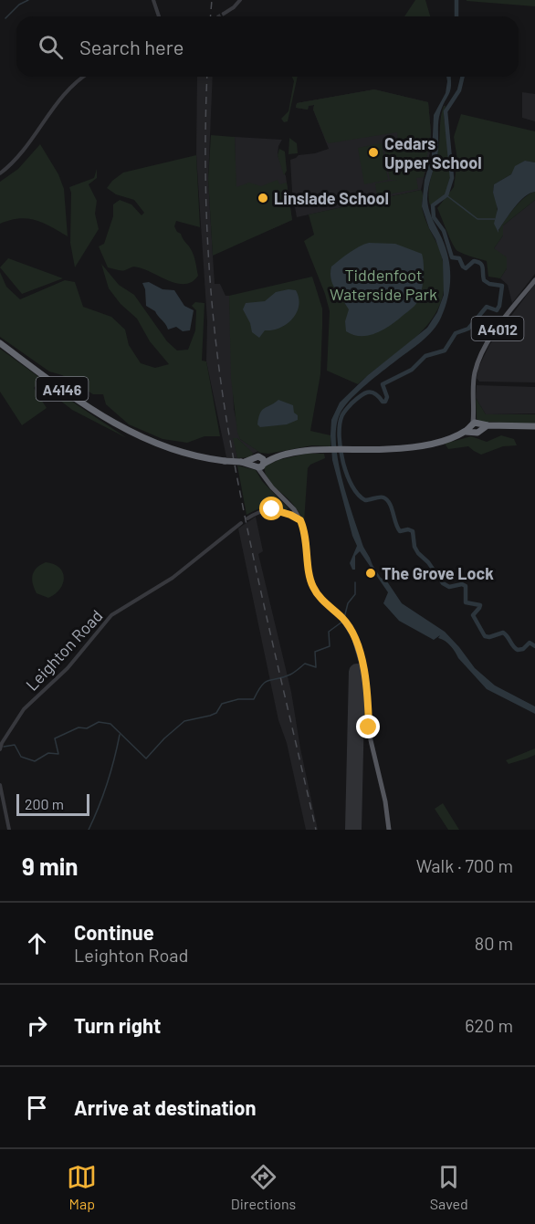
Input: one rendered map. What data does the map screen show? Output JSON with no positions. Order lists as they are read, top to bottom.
{
  "streets": {
    "highway": ["A4146"],
    "main road": ["A4012"],
    "street": ["Leighton Road"]
  },
  "crossings": [
    ["A4012", "A4146"]
  ],
  "parks": ["Tiddenfoot Waterside Park"],
  "places": ["Cedars Upper School", "Linslade School", "The Grove Lock"],
  "scale_bar": "200 m",
  "page": {
    "search": "Search here",
    "scale": "200 m",
    "heading": ["9 min", "Walk · 700 m"],
    "list": [
      ["Continue", "Leighton Road", "80 m"],
      ["Turn right", "620 m"],
      "Arrive at destination"
    ],
    "nav": ["Map", "Directions", "Saved"]
  }
}
